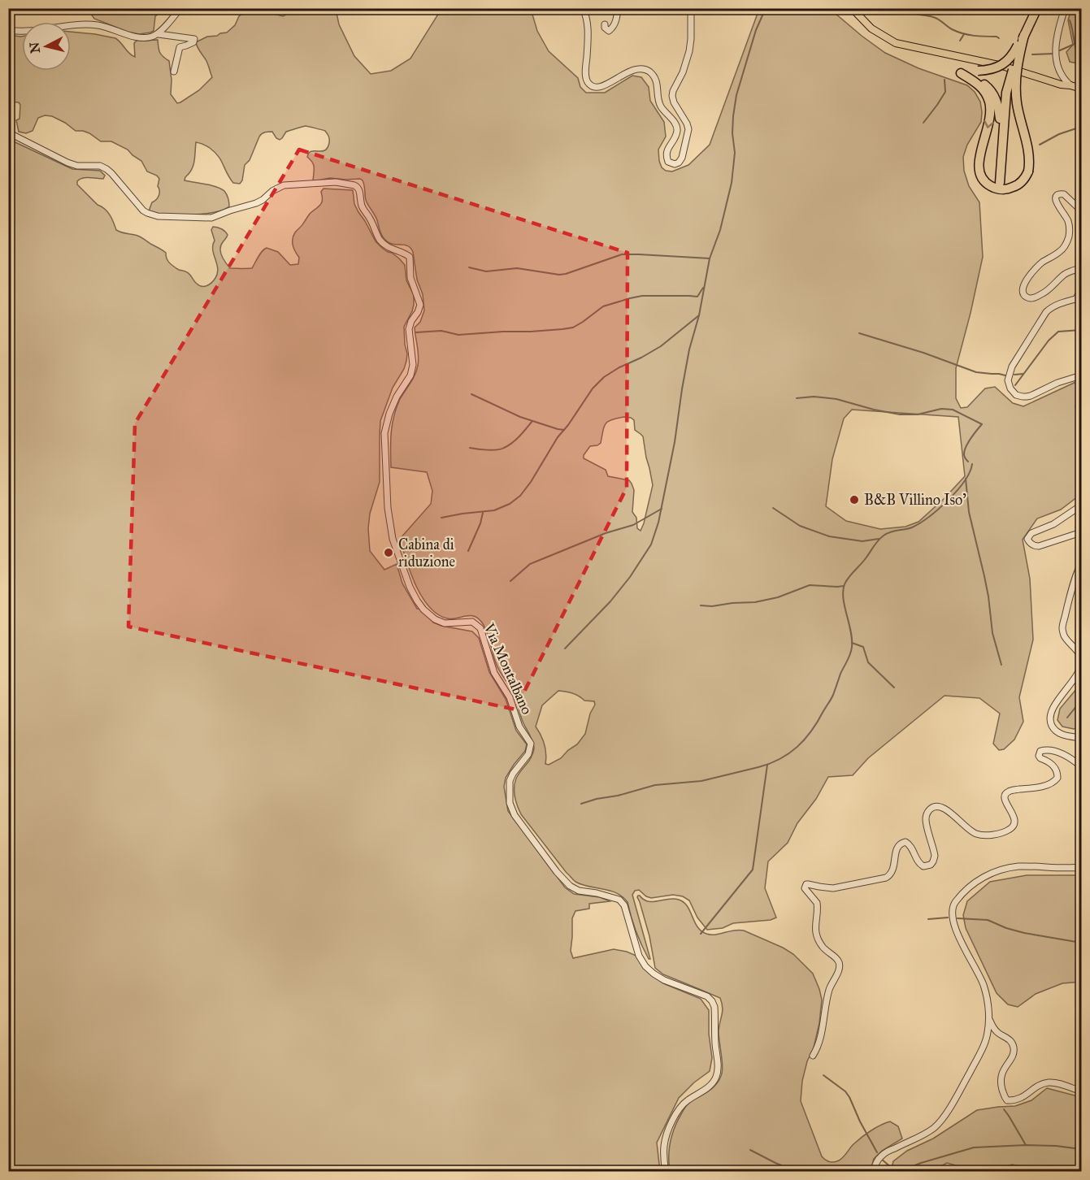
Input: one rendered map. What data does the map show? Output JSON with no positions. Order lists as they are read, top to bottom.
{
  "streets": {
    "street": ["Via Montalbano"]
  },
  "places": ["B&B Villino Iso'", "Cabina di riduzione"],
  "north": "left"
}
